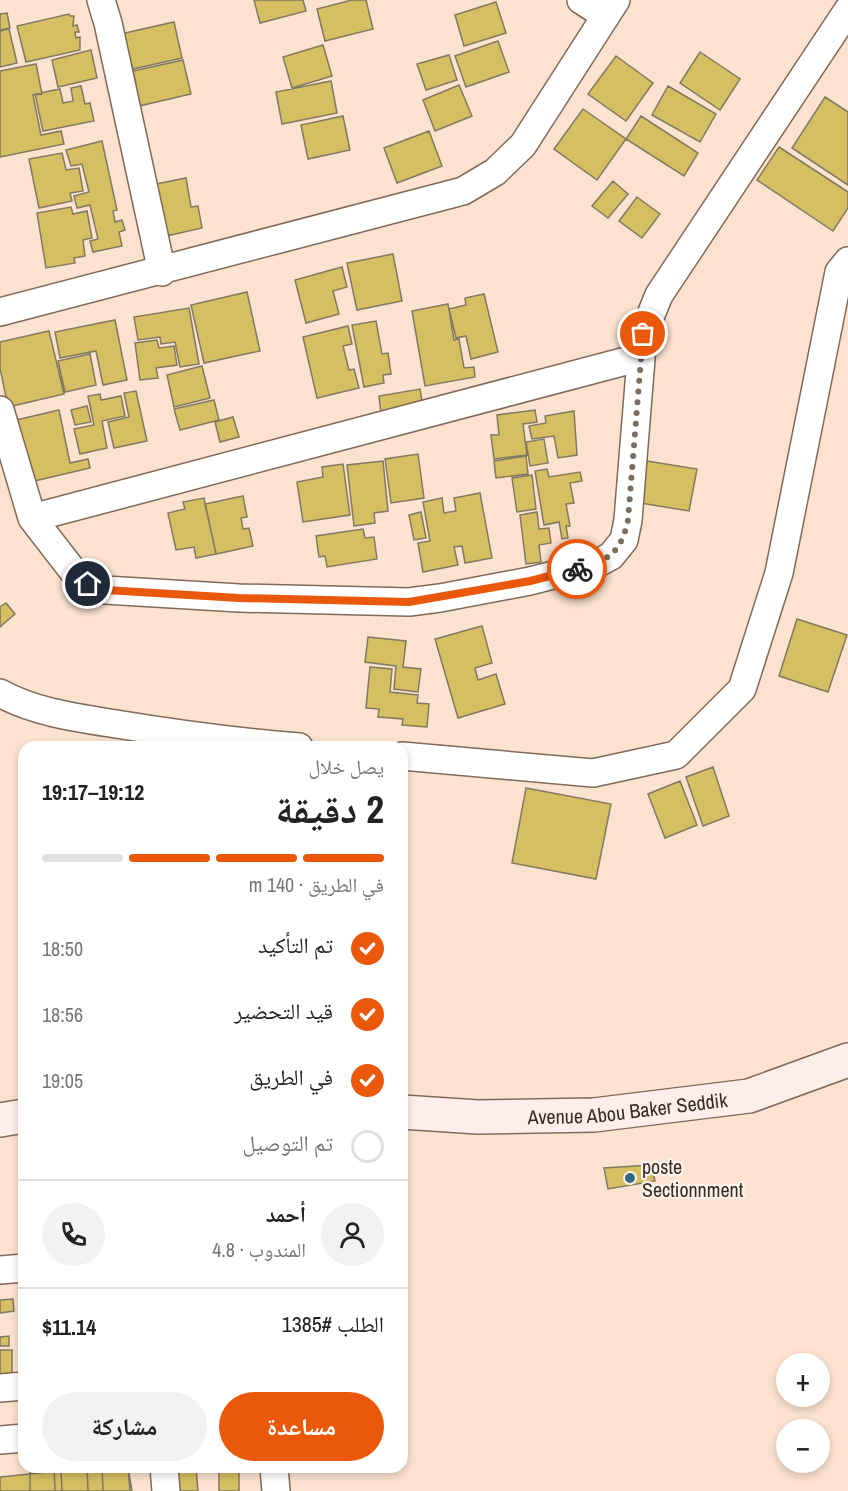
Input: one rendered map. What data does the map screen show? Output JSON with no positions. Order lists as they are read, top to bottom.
{
  "streets": {
    "main road": ["Avenue Abou Baker Seddik"]
  },
  "places": ["poste Sectionnment"],
  "page": {
    "heading": ["2 دقيقة", "يصل خلال", "19:12–19:17"],
    "panel": [
      "أحمد",
      "المندوب · 4.8",
      "الطلب #1385",
      "$11.14"
    ],
    "bar": "في الطريق · 140 m",
    "list": [
      ["تم التأكيد", "18:50"],
      ["قيد التحضير", "18:56"],
      ["في الطريق", "19:05"],
      "تم التوصيل"
    ],
    "map_buttons": ["+", "−"],
    "buttons": ["مساعدة", "مشاركة"]
  }
}
